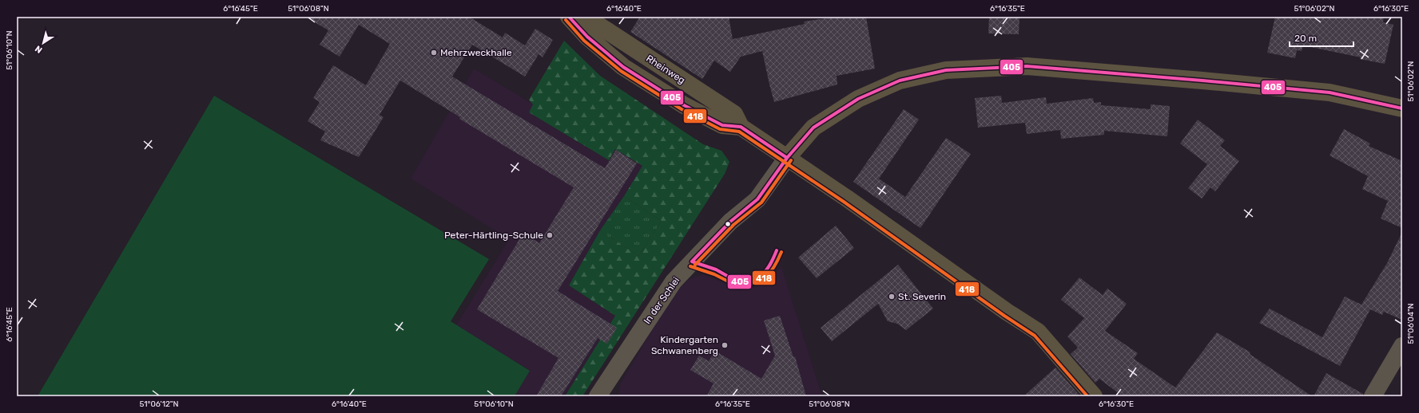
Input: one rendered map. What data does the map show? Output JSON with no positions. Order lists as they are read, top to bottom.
{
  "streets": {
    "main road": ["Rheinweg"],
    "street": ["In der Schlei"]
  },
  "crossings": [
    ["Rheinweg", "In der Schlei"]
  ],
  "places": [
    "Mehrzweckhalle",
    "Peter-Härtling-Schule",
    "St. Severin",
    "Kindergarten Schwanenberg"
  ],
  "lines": ["transit line 405", "transit line 418"],
  "scale_bar": "20 m",
  "north": "bottom left",
  "coordinates": [
    "6°16'45\"E",
    "51°06'08\"N",
    "6°16'40\"E",
    "6°16'35\"E",
    "51°06'02\"N",
    "6°16'30\"E",
    "51°06'10\"N",
    "51°06'04\"N",
    "51°06'12\"N"
  ]
}
